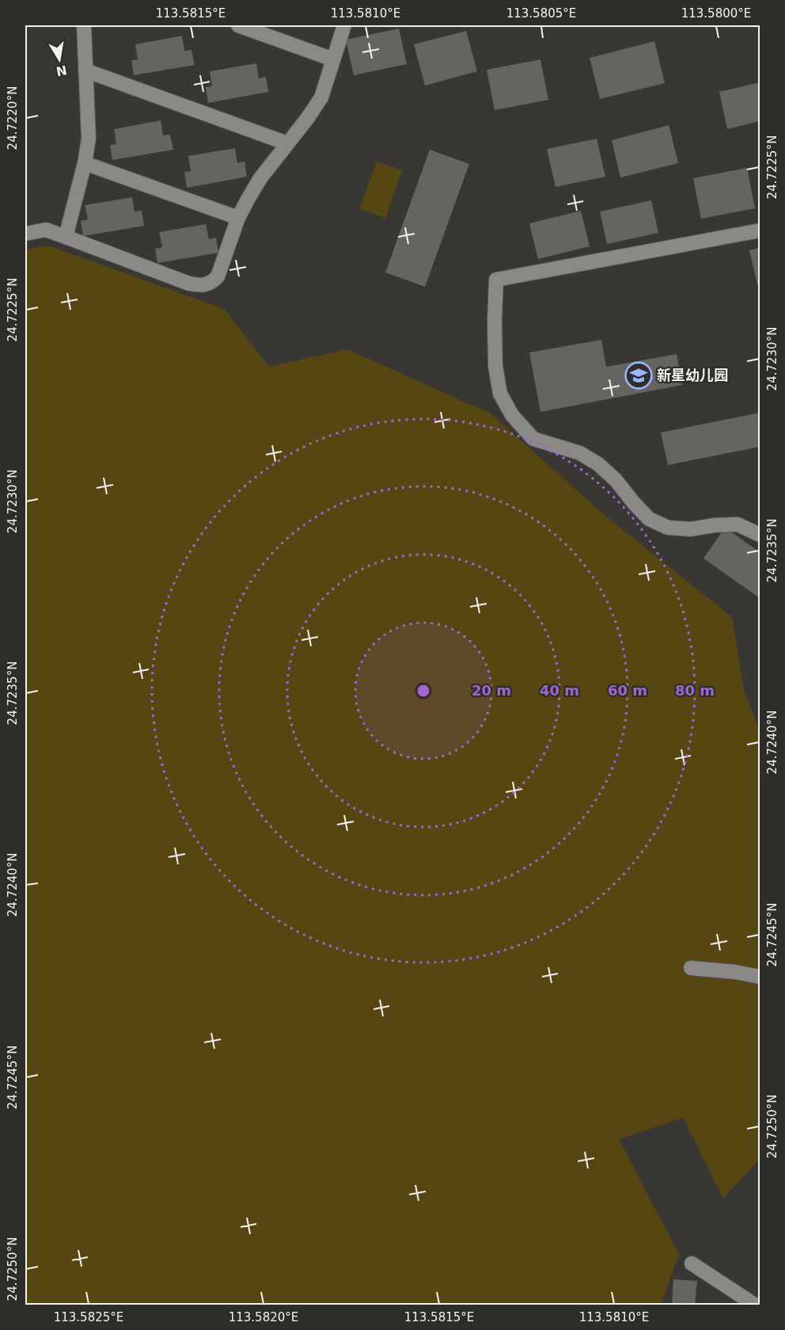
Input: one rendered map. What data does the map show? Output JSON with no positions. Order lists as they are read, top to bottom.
{
  "places": {
    "school or university": ["新星幼儿园"]
  },
  "north": "bottom",
  "coordinates": [
    "113.5815°E",
    "113.5810°E",
    "113.5805°E",
    "113.5800°E",
    "24.7220°N",
    "24.7225°N",
    "24.7230°N",
    "24.7235°N",
    "24.7240°N",
    "24.7245°N",
    "24.7250°N",
    "113.5825°E",
    "113.5820°E"
  ],
  "rings": [
    "20 m",
    "40 m",
    "60 m",
    "80 m"
  ]
}
